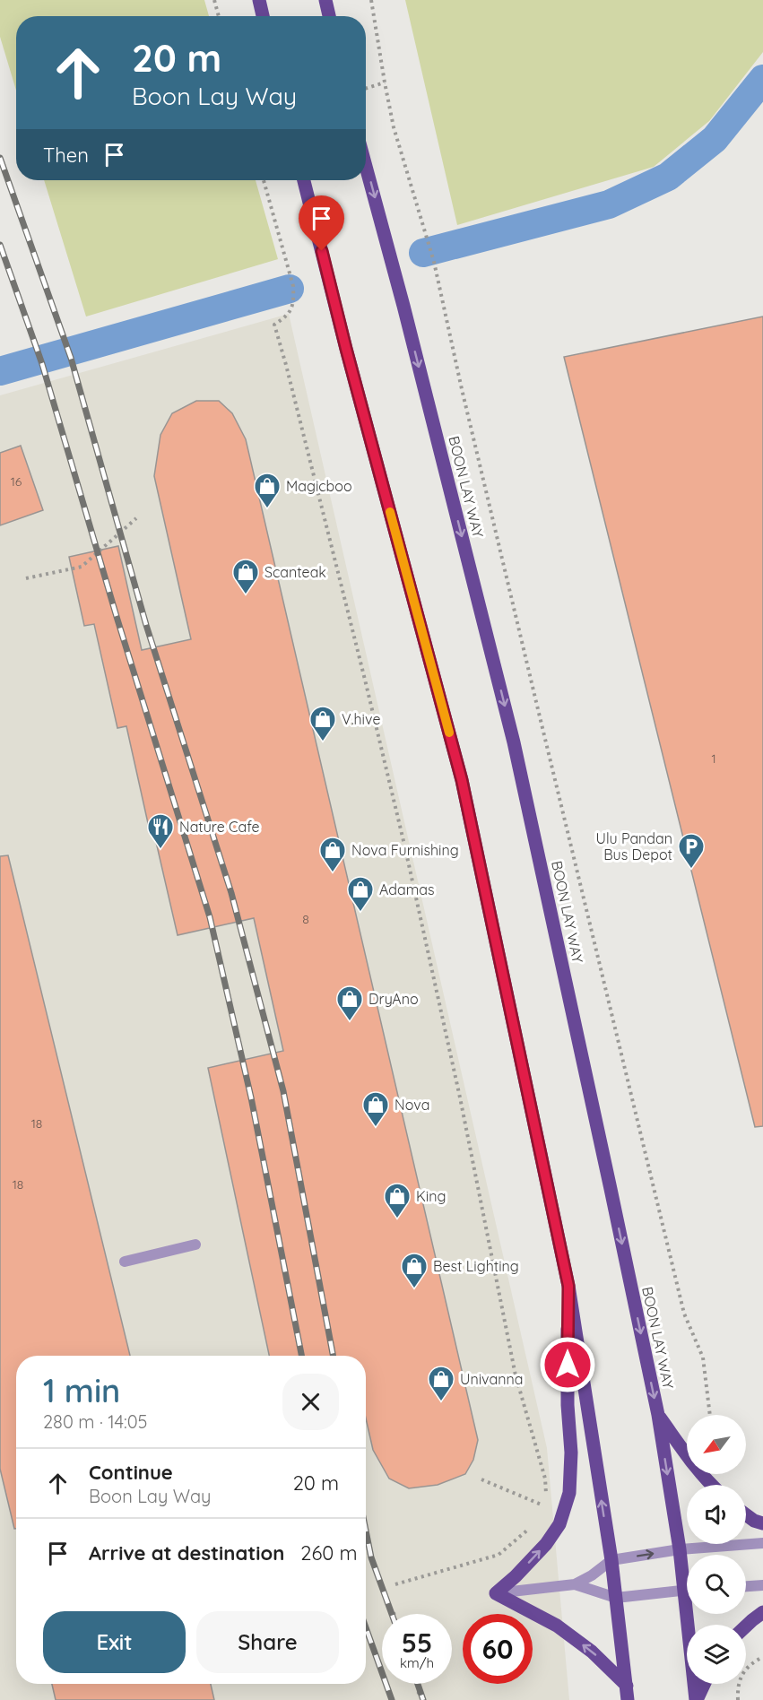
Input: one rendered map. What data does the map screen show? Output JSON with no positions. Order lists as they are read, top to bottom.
{
  "streets": {
    "main road": ["BOON LAY WAY"]
  },
  "places": {
    "shop": [
      "Magicboo",
      "Scanteak",
      "V.hive",
      "Nova Furnishing",
      "Adamas",
      "DryAno",
      "Nova",
      "King",
      "Best Lighting",
      "Univanna"
    ],
    "restaurant": ["Nature Cafe"],
    "parking": ["Ulu Pandan Bus Depot"]
  },
  "house_numbers": [
    "16",
    "1",
    "8",
    "18",
    "18"
  ],
  "north": "bottom left",
  "page": {
    "turn": ["20 m", "Boon Lay Way"],
    "then": "Then",
    "heading": ["1 min", "280 m · 14:05"],
    "list": [
      {
        "name": "Continue",
        "note": "Boon Lay Way",
        "value": "20 m"
      },
      {
        "name": "Arrive at destination",
        "value": "260 m"
      }
    ],
    "buttons": ["Exit", "Share"],
    "speed": "55 km/h",
    "limit": "60"
  }
}
